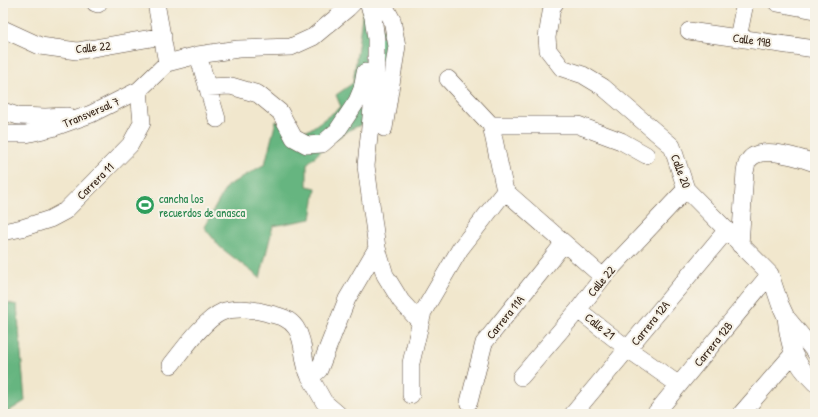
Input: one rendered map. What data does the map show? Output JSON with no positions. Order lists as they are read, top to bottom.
{
  "streets": {
    "street": [
      "Calle 19B",
      "Calle 22",
      "Transversal 7",
      "Calle 20",
      "Carrera 11",
      "Carrera 11A",
      "Carrera 12A",
      "Calle 21",
      "Carrera 12B"
    ]
  },
  "crossings": [
    ["Calle 22", "Calle 20"],
    ["Calle 22", "Calle 21"],
    ["Transversal 7", "Carrera 11"],
    ["Calle 20", "Carrera 12A"],
    ["Calle 20", "Carrera 12B"],
    ["Carrera 12A", "Calle 21"],
    ["Calle 21", "Carrera 12B"]
  ],
  "places": {
    "sports": ["cancha los recuerdos de anasca"]
  }
}
